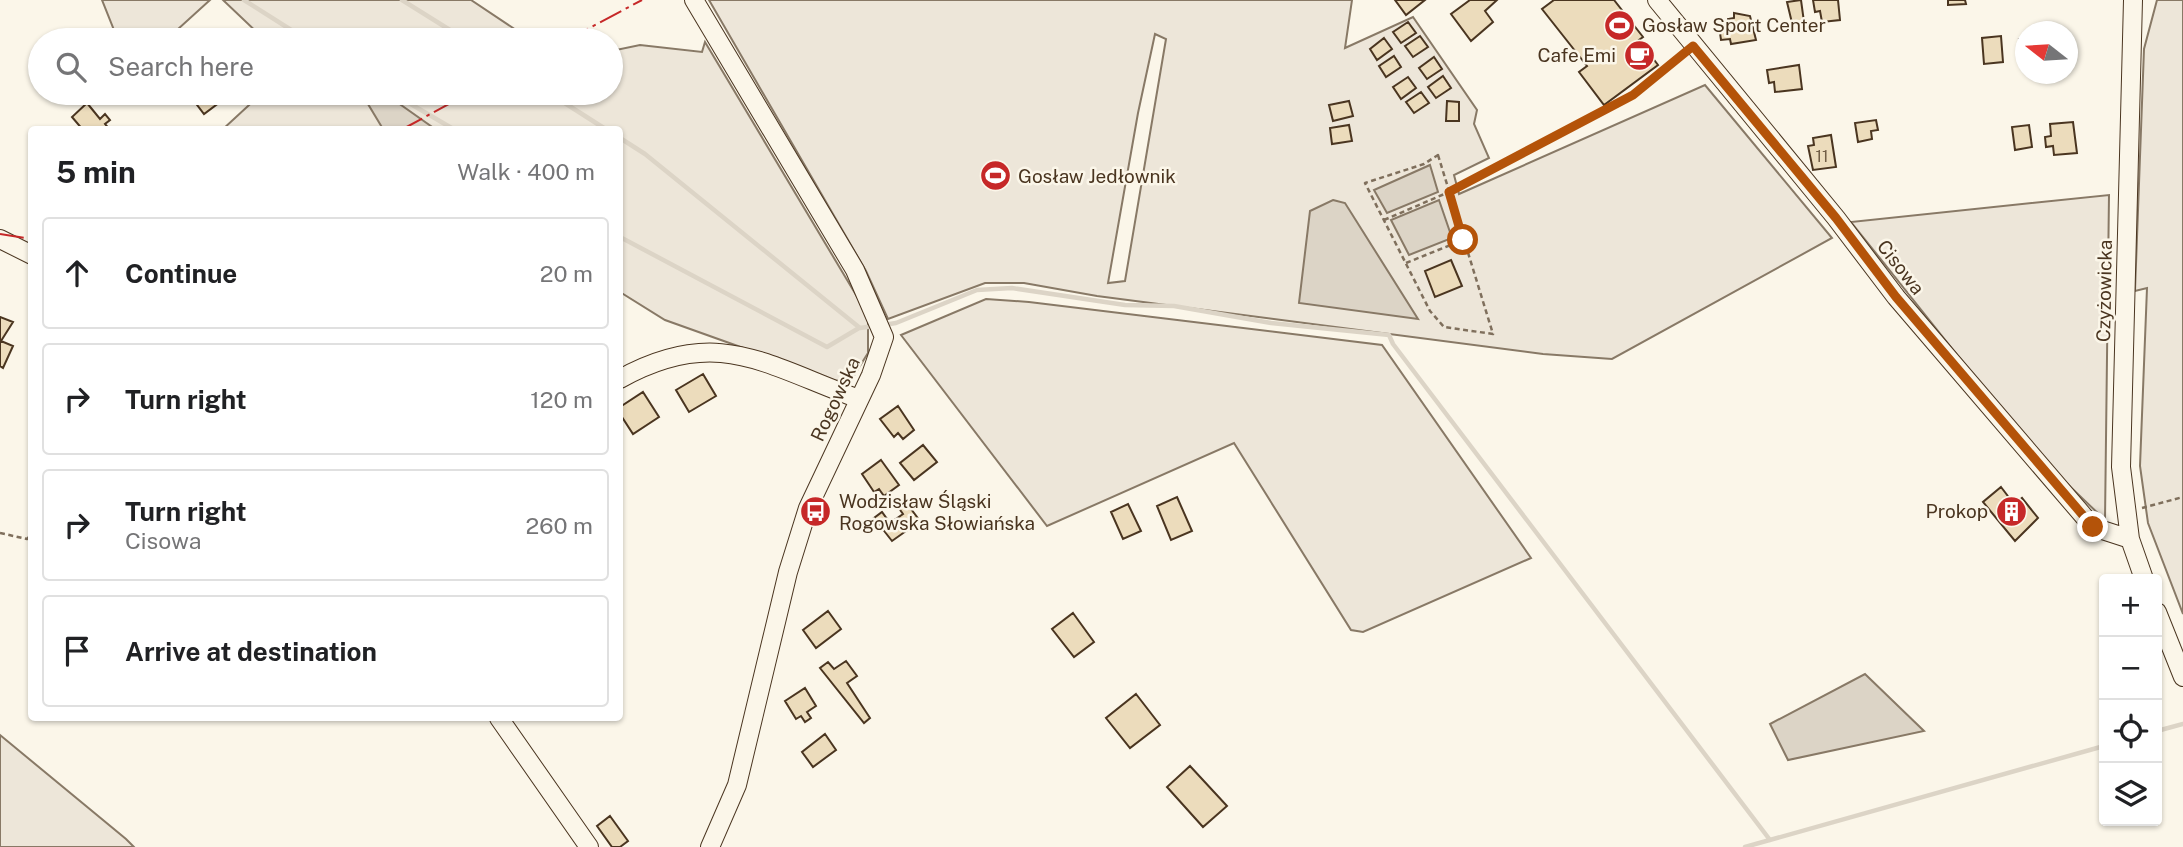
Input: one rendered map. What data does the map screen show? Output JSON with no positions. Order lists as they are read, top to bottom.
{
  "streets": {
    "street": ["Cisowa", "Czyżowicka", "Rogowska"]
  },
  "crossings": [
    ["Cisowa", "Czyżowicka"]
  ],
  "places": {
    "sports": ["Gosław Sport Center", "Gosław Jedłownik"],
    "cafe": ["Cafe Emi"],
    "building": ["Prokop"],
    "bus stop": ["Wodzisław Śląski Rogowska Słowiańska"]
  },
  "house_numbers": ["11"],
  "north": "left",
  "page": {
    "search": "Search here",
    "heading": ["5 min", "Walk · 400 m"],
    "list": [
      ["Continue", "20 m"],
      ["Turn right", "120 m"],
      ["Turn right", "Cisowa", "260 m"],
      "Arrive at destination"
    ],
    "map_buttons": ["+", "−"]
  }
}
